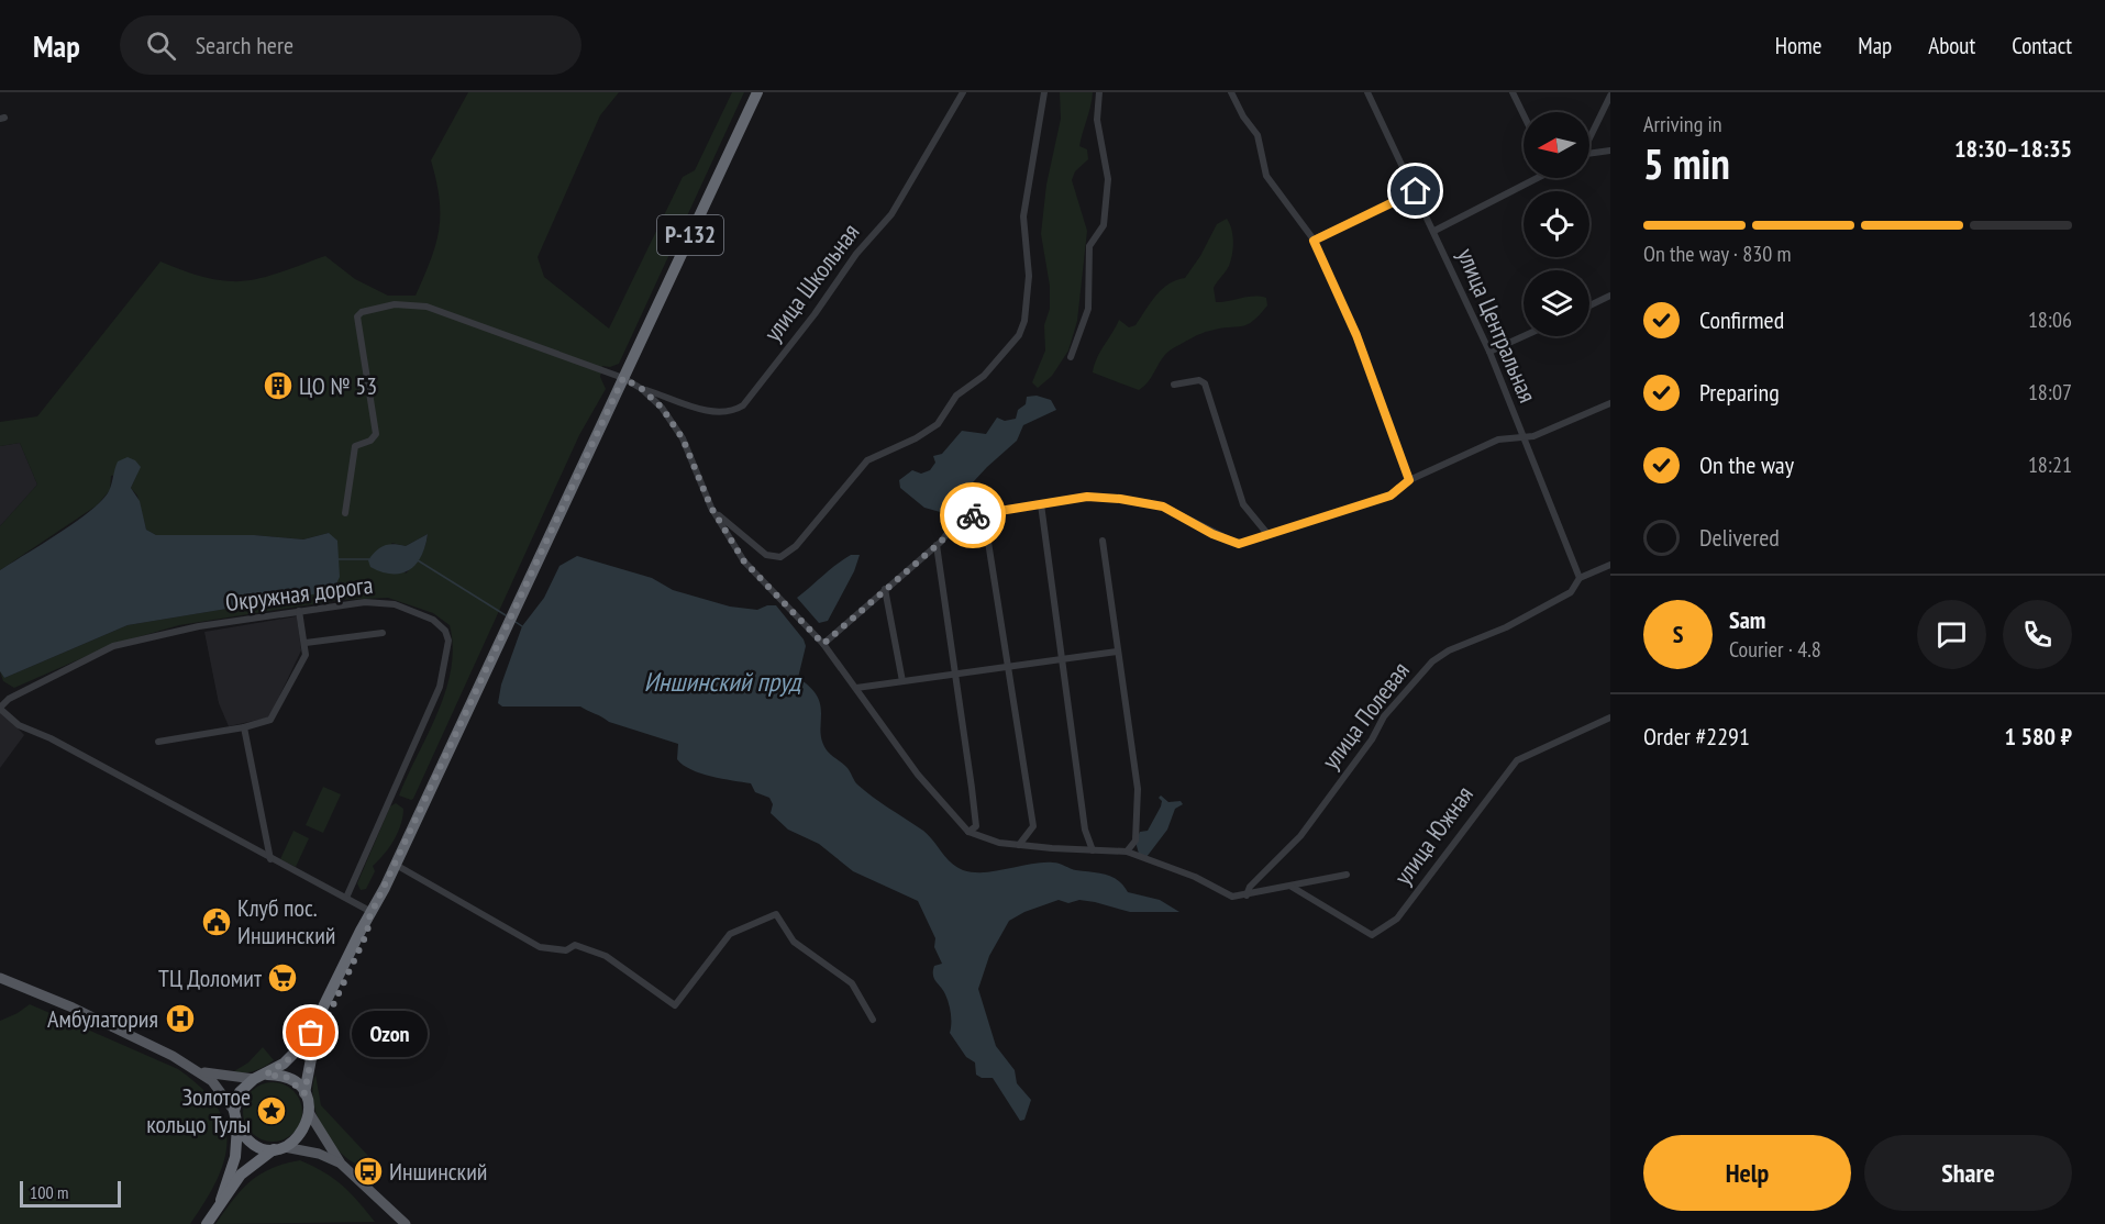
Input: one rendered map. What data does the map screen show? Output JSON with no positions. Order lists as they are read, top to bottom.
{
  "streets": {
    "highway": ["Р-132"],
    "street": [
      "улица Школьная",
      "улица Центральная",
      "Окружная дорога",
      "улица Полевая",
      "улица Южная"
    ]
  },
  "crossings": [
    ["Р-132", "Окружная дорога"],
    ["улица Центральная", "улица Полевая"]
  ],
  "water": ["Иншинский пруд"],
  "places": {
    "building": ["ЦО № 53"],
    "public building": ["Клуб пос. Иншинский"],
    "supermarket": ["ТЦ Доломит"],
    "hospital": ["Амбулатория"],
    "other": ["Ozon"],
    "place": ["Золотое кольцо Тулы"],
    "bus stop": ["Иншинский"]
  },
  "scale_bar": "100 m",
  "north": "left",
  "page": {
    "header": "Map",
    "search": "Search here",
    "nav": [
      "Home",
      "Map",
      "About",
      "Contact"
    ],
    "heading": ["5 min", "Arriving in", "18:30–18:35"],
    "panel": [
      "Sam",
      "Courier · 4.8",
      "Order #2291",
      "1 580 ₽"
    ],
    "bar": "On the way · 830 m",
    "list": [
      ["Confirmed", "18:06"],
      ["Preparing", "18:07"],
      ["On the way", "18:21"],
      "Delivered"
    ],
    "round": "S",
    "bubble": "Ozon",
    "buttons": ["Help", "Share"],
    "scale": "100 m"
  }
}
